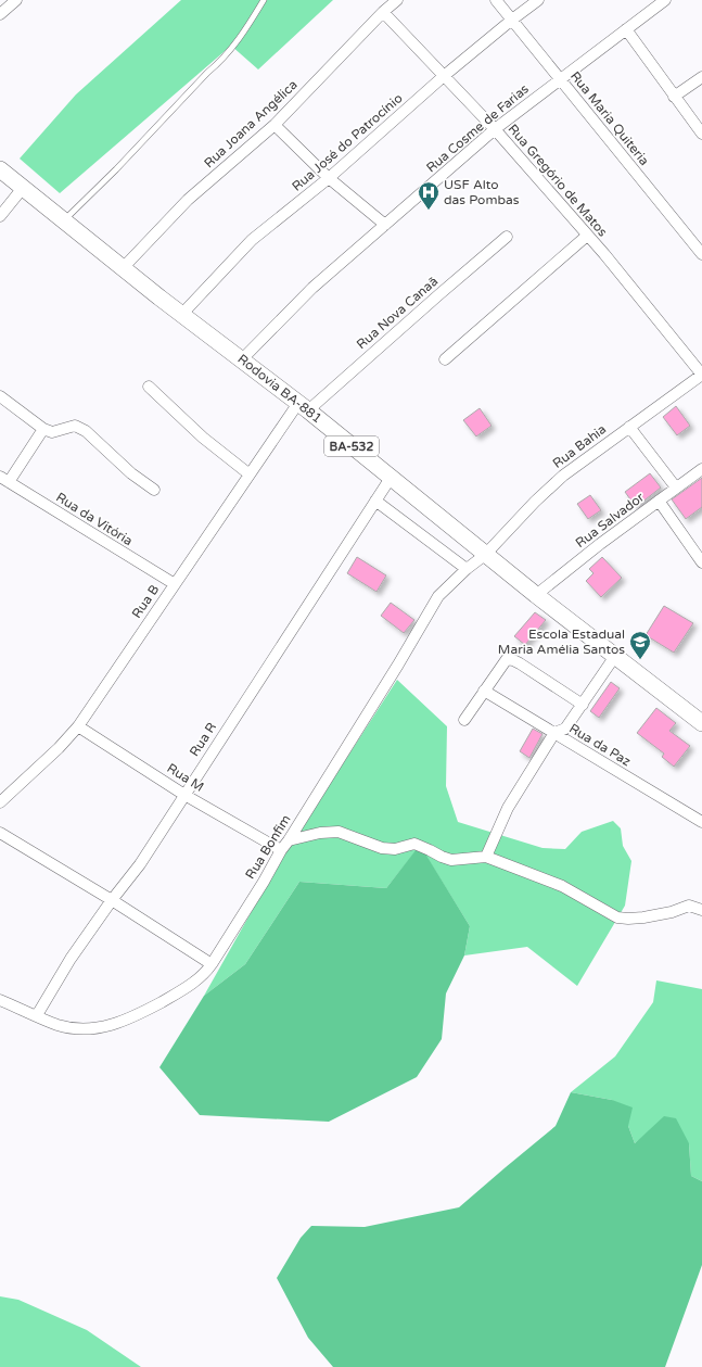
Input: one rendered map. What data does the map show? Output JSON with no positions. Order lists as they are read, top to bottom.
{
  "streets": {
    "main road": ["Rodovia BA-881", "BA-532"],
    "street": [
      "Rua Maria Quiteria",
      "Rua Joana Angélica",
      "Rua Cosme de Farias",
      "Rua José do Patrocínio",
      "Rua Gregório de Matos",
      "Rua Nova Canaã",
      "Rua Bahia",
      "Rua da Vitória",
      "Rua Salvador",
      "Rua B",
      "Rua R",
      "Rua da Paz",
      "Rua M",
      "Rua Bonfim"
    ]
  },
  "crossings": [
    ["Rua Maria Quiteria", "Rua Cosme de Farias"],
    ["Rua Maria Quiteria", "Rua José do Patrocínio"],
    ["Rua Joana Angélica", "Rua Gregório de Matos"],
    ["Rua Joana Angélica", "Rodovia BA-881"],
    ["Rua Cosme de Farias", "Rua Gregório de Matos"],
    ["Rua Cosme de Farias", "Rodovia BA-881"],
    ["Rua José do Patrocínio", "Rua Gregório de Matos"],
    ["Rua José do Patrocínio", "Rodovia BA-881"],
    ["Rua Gregório de Matos", "Rua Bahia"],
    ["Rua Nova Canaã", "Rodovia BA-881"],
    ["Rua Nova Canaã", "Rua B"],
    ["Rodovia BA-881", "Rua Bahia"],
    ["Rodovia BA-881", "Rua Salvador"],
    ["Rodovia BA-881", "Rua B"],
    ["Rodovia BA-881", "Rua R"],
    ["Rodovia BA-881", "Rua Bonfim"],
    ["Rua Bahia", "Rua Bonfim"],
    ["Rua da Vitória", "Rua B"],
    ["Rua B", "Rua M"],
    ["Rua R", "Rua M"],
    ["Rua R", "Rua Bonfim"],
    ["Rua M", "Rua Bonfim"]
  ],
  "places": {
    "hospital": ["USF Alto das Pombas"],
    "school or university": ["Escola Estadual Maria Amélia Santos"]
  }
}
